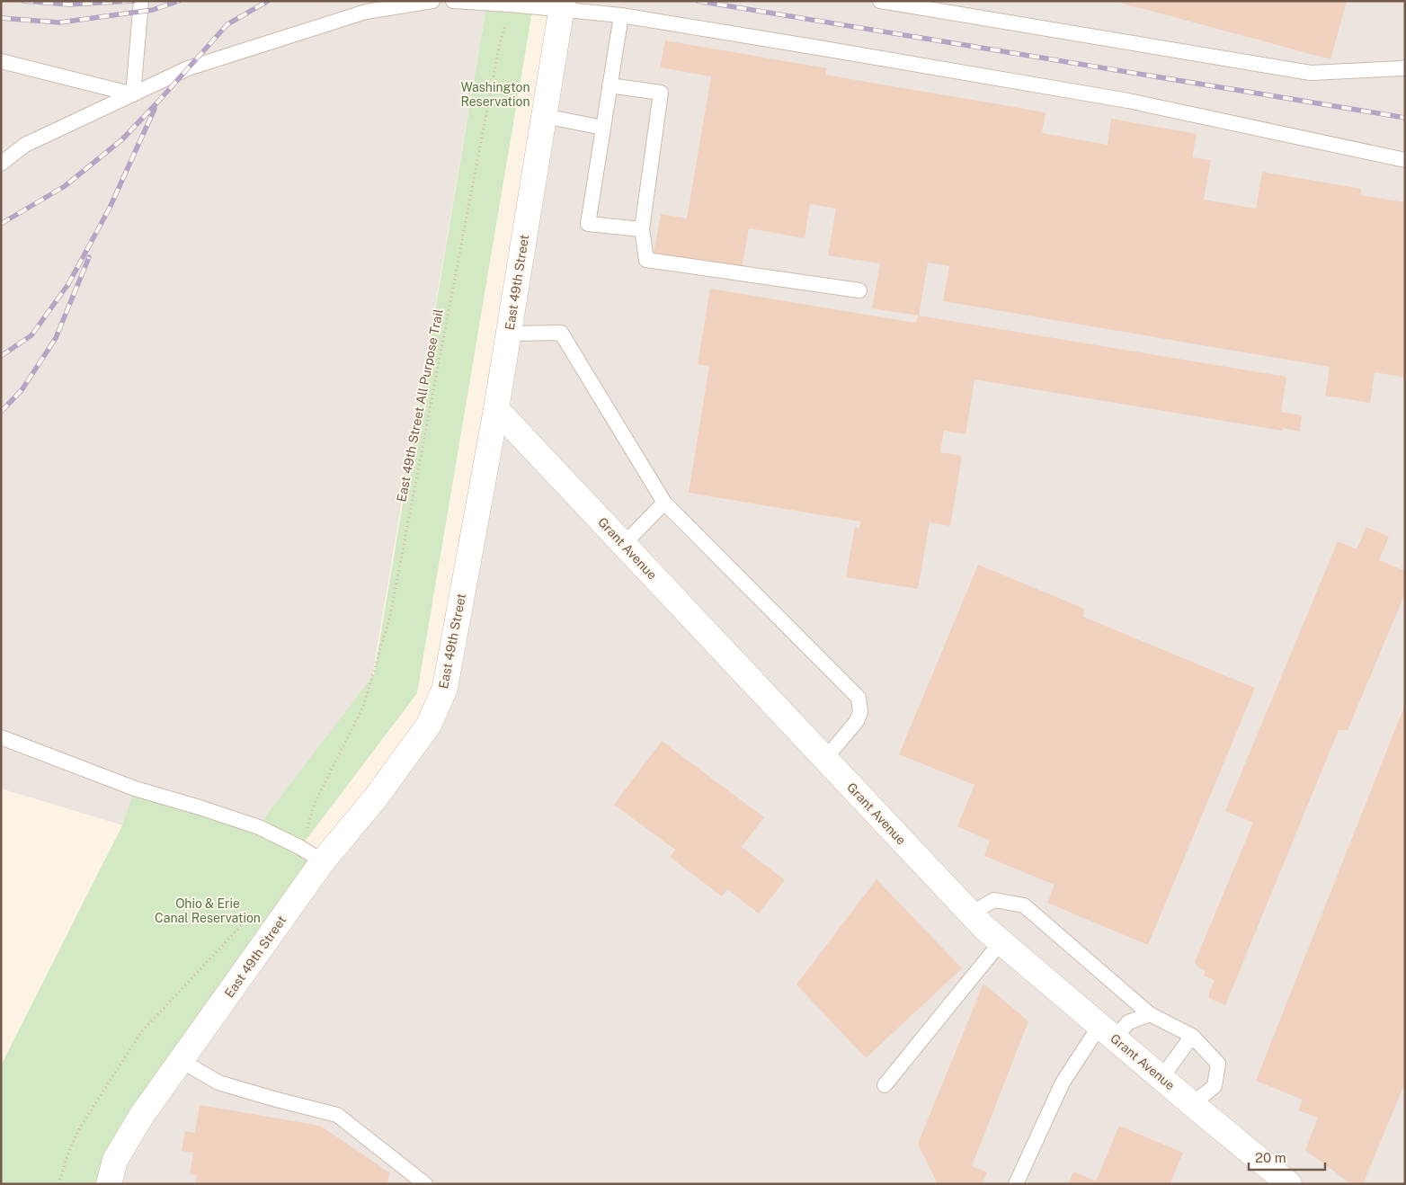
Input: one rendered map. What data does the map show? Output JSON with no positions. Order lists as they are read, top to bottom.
{
  "streets": {
    "street": ["East 49th Street", "Grant Avenue"],
    "path": ["East 49th Street All Purpose Trail"]
  },
  "crossings": [
    ["East 49th Street", "Grant Avenue"]
  ],
  "parks": ["Washington Reservation", "Ohio & Erie Canal Reservation"],
  "scale_bar": "20 m"
}
